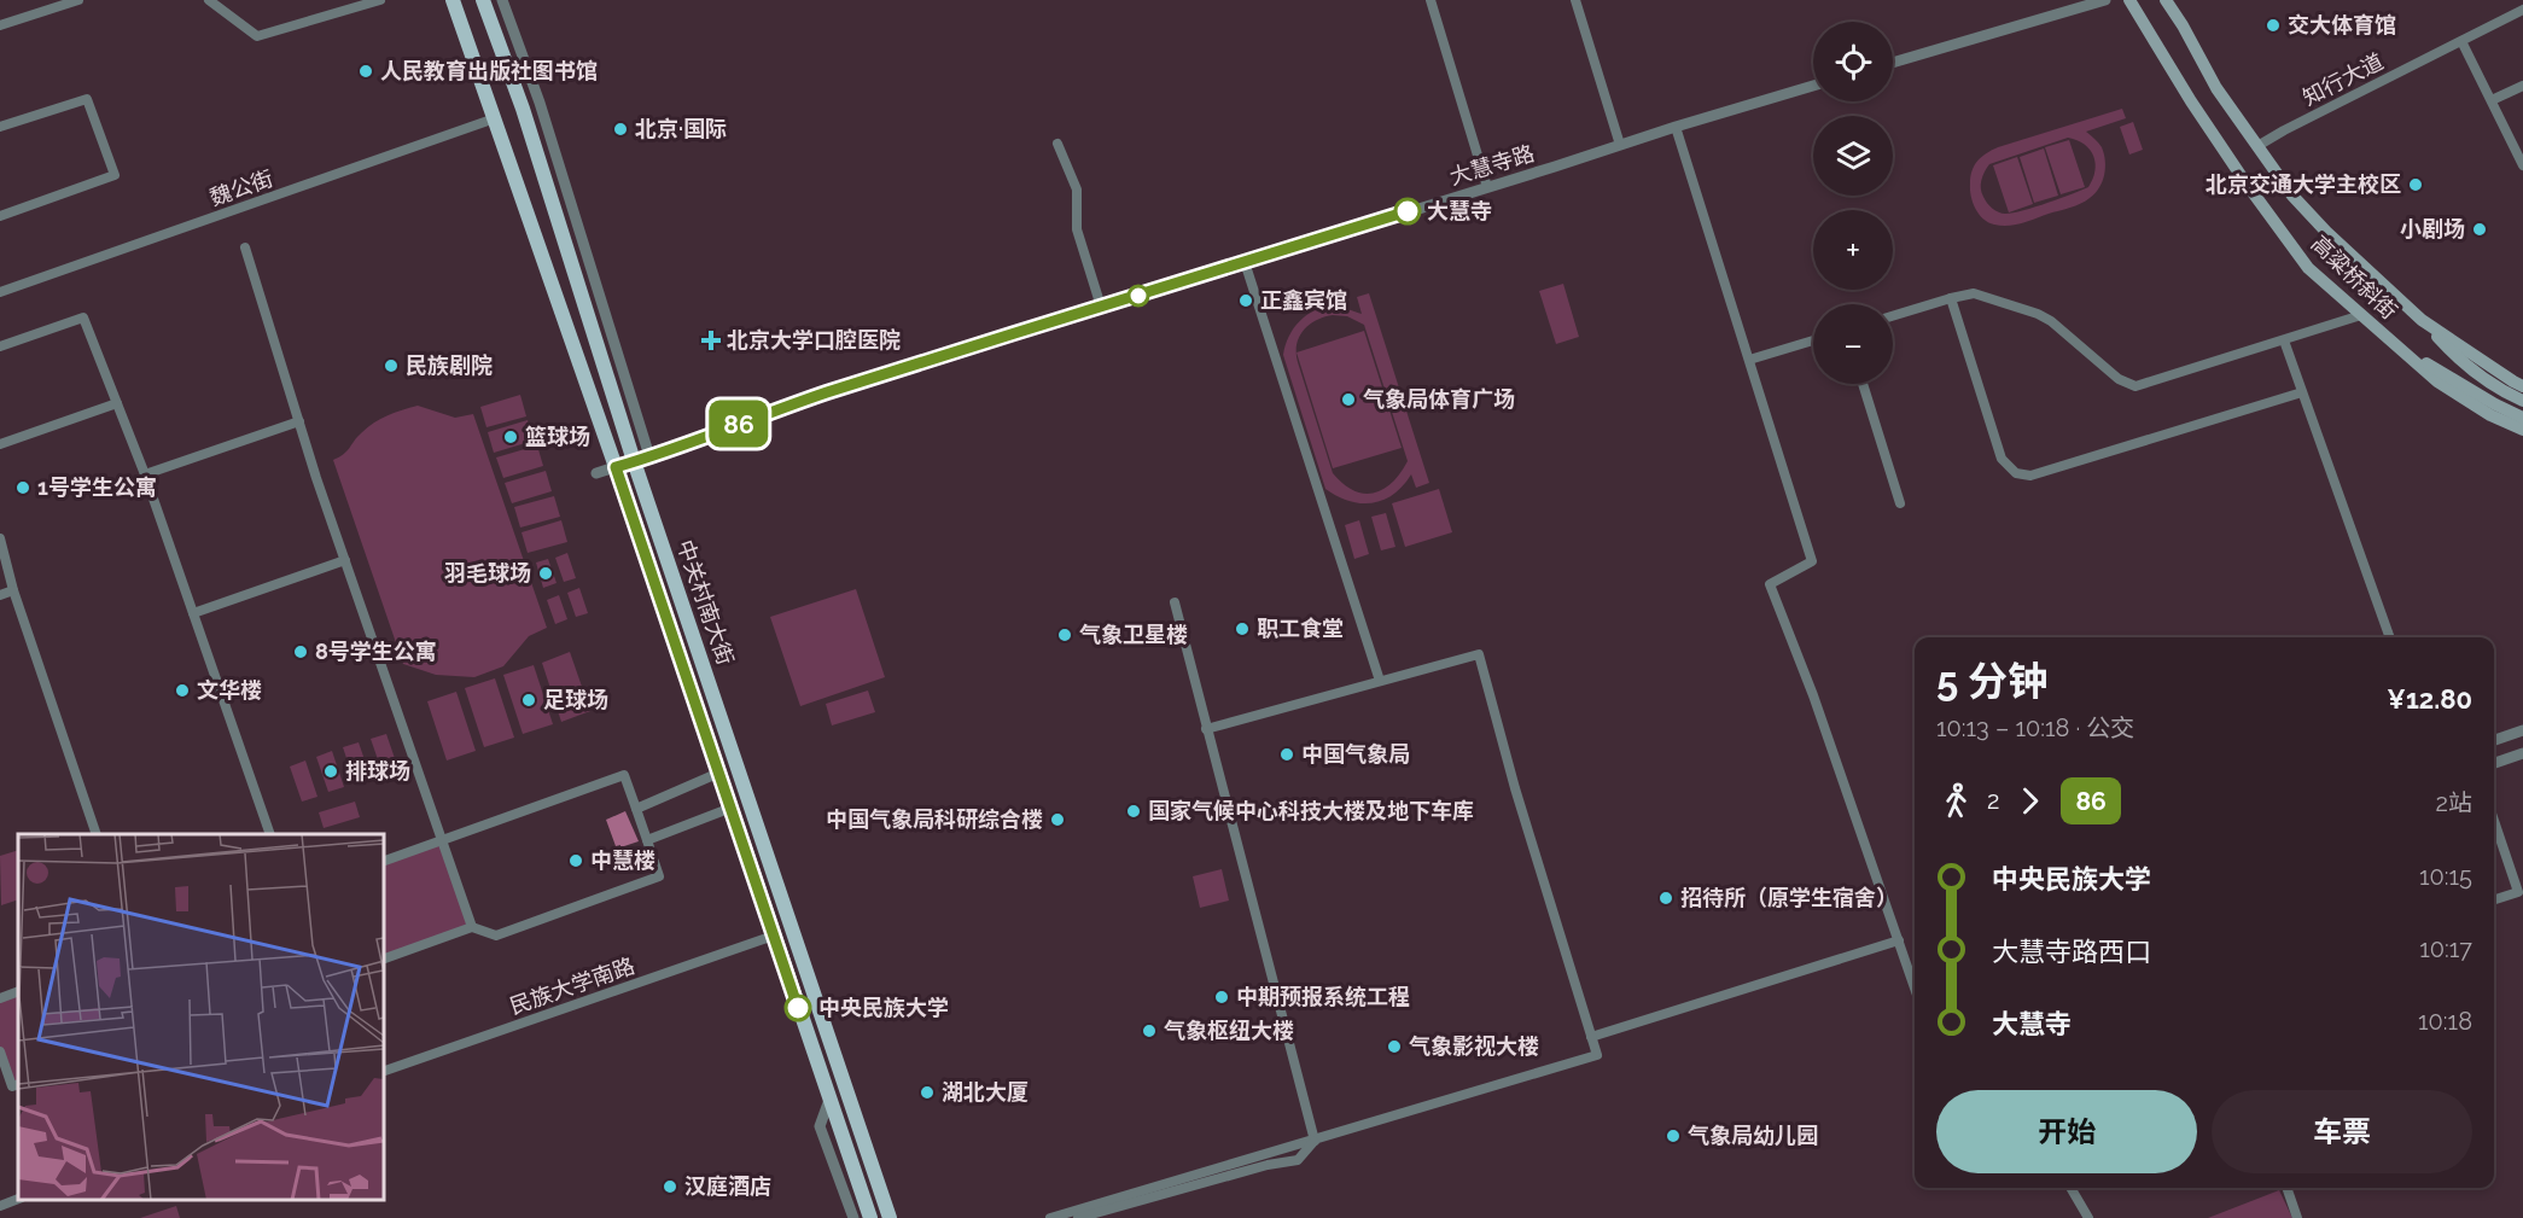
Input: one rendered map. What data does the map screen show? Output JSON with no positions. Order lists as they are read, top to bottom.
{
  "streets": {
    "main road": ["高粱桥斜街", "中关村南大街"],
    "street": [
      "知行大道",
      "大慧寺路",
      "魏公街",
      "民族大学南路"
    ]
  },
  "crossings": [
    ["知行大道", "高粱桥斜街"],
    ["大慧寺路", "中关村南大街"],
    ["魏公街", "中关村南大街"],
    ["中关村南大街", "民族大学南路"]
  ],
  "places": {
    "other": [
      "交大体育馆",
      "人民教育出版社图书馆",
      "北京·国际",
      "北京交通大学主校区",
      "大慧寺",
      "小剧场",
      "正鑫宾馆",
      "民族剧院",
      "气象局体育广场",
      "篮球场",
      "1号学生公寓",
      "羽毛球场",
      "职工食堂",
      "气象卫星楼",
      "8号学生公寓",
      "文华楼",
      "足球场",
      "中国气象局",
      "排球场",
      "国家气候中心科技大楼及地下车库",
      "中国气象局科研综合楼",
      "中慧楼",
      "招待所（原学生宿舍）",
      "中期预报系统工程",
      "中央民族大学",
      "气象枢纽大楼",
      "气象影视大楼",
      "湖北大厦",
      "气象局幼儿园",
      "汉庭酒店"
    ],
    "health": ["北京大学口腔医院"]
  },
  "lines": ["bus line 86"],
  "page": {
    "on_map": "86",
    "map_buttons": ["+", "−"],
    "heading": ["5 分钟", "10:13 – 10:18 · 公交", "¥12.80"],
    "legs": ["2", "86", "2站"],
    "list": [
      {
        "name": "中央民族大学",
        "value": "10:15"
      },
      {
        "name": "大慧寺路西口",
        "value": "10:17"
      },
      {
        "name": "大慧寺",
        "value": "10:18"
      }
    ],
    "buttons": ["开始", "车票"]
  }
}
